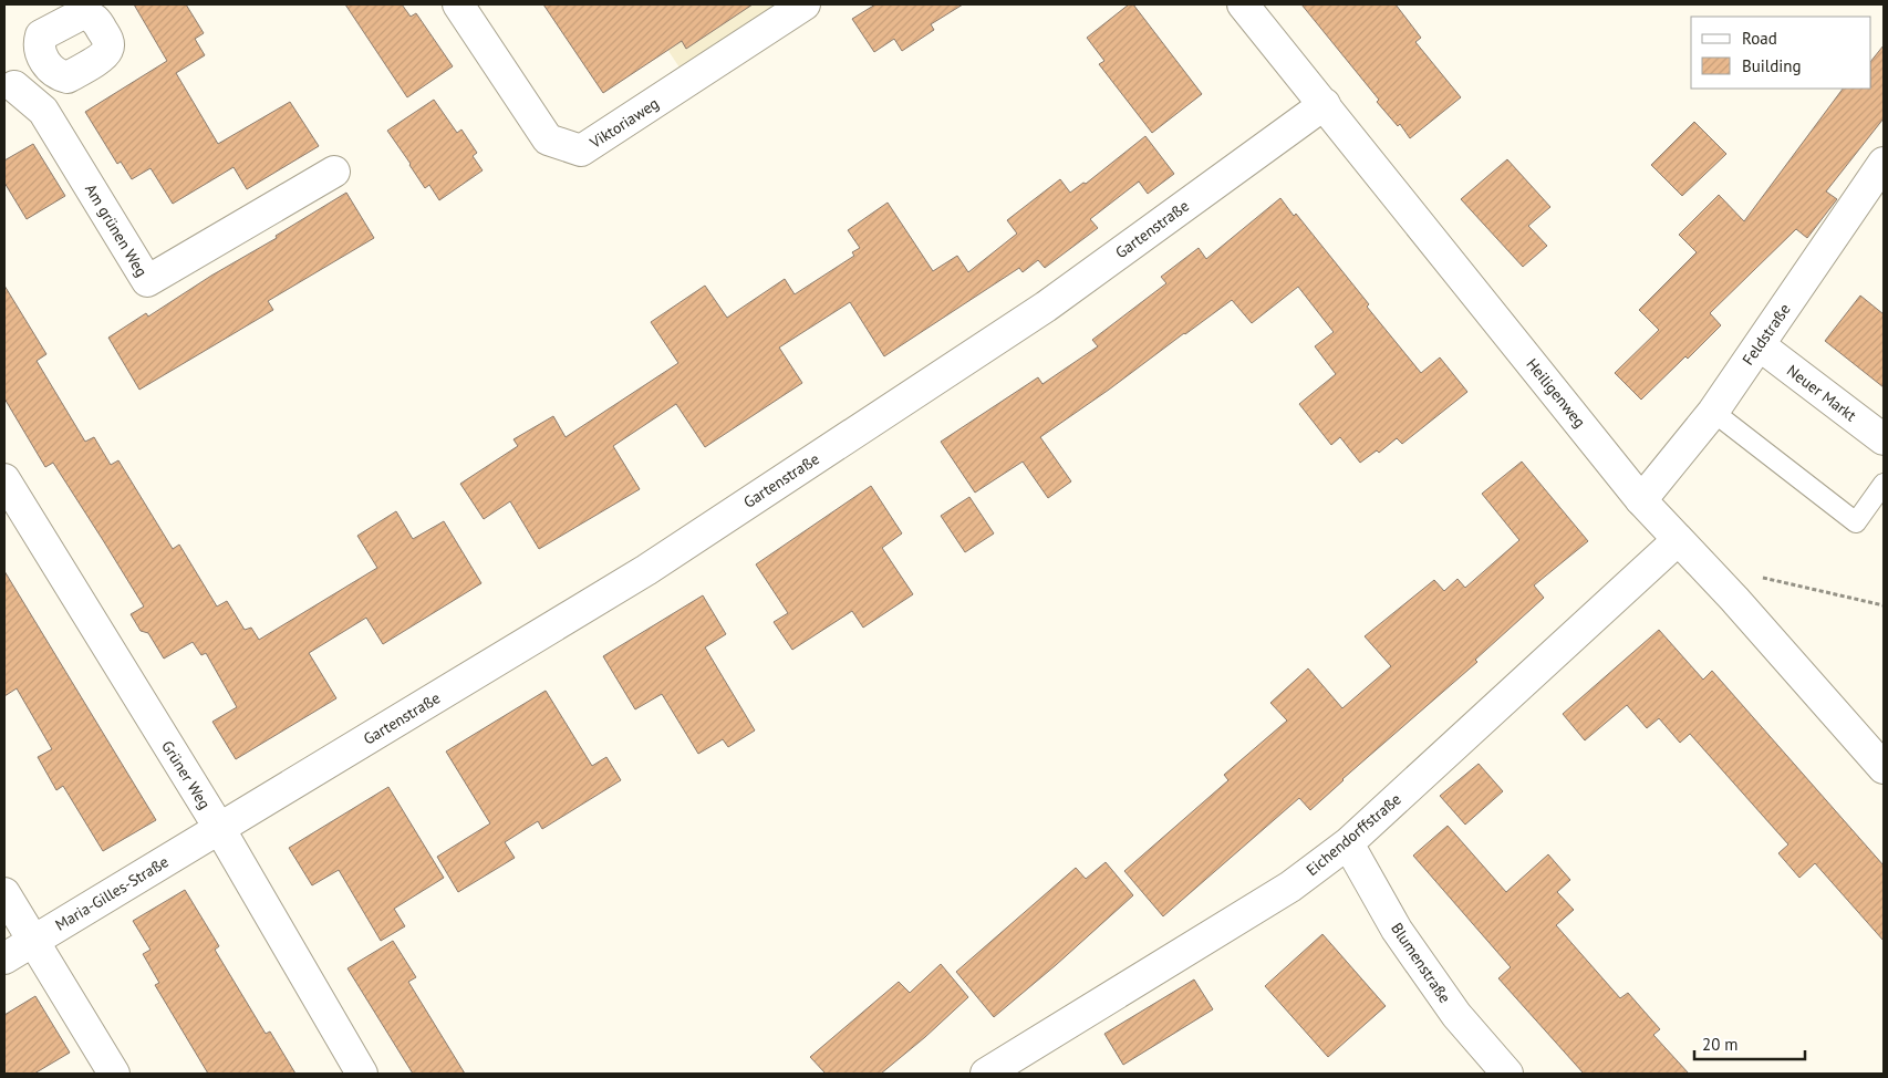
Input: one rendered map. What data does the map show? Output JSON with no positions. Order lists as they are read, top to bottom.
{
  "streets": {
    "street": [
      "Viktoriaweg",
      "Gartenstraße",
      "Am grünen Weg",
      "Feldstraße",
      "Heiligenweg",
      "Neuer Markt",
      "Grüner Weg",
      "Eichendorffstraße",
      "Maria-Gilles-Straße",
      "Blumenstraße"
    ]
  },
  "crossings": [
    ["Gartenstraße", "Heiligenweg"],
    ["Gartenstraße", "Grüner Weg"],
    ["Gartenstraße", "Maria-Gilles-Straße"],
    ["Feldstraße", "Heiligenweg"],
    ["Feldstraße", "Neuer Markt"],
    ["Heiligenweg", "Eichendorffstraße"],
    ["Grüner Weg", "Maria-Gilles-Straße"],
    ["Eichendorffstraße", "Blumenstraße"]
  ],
  "legend": ["Road", "Building"],
  "scale_bar": "20 m"
}
